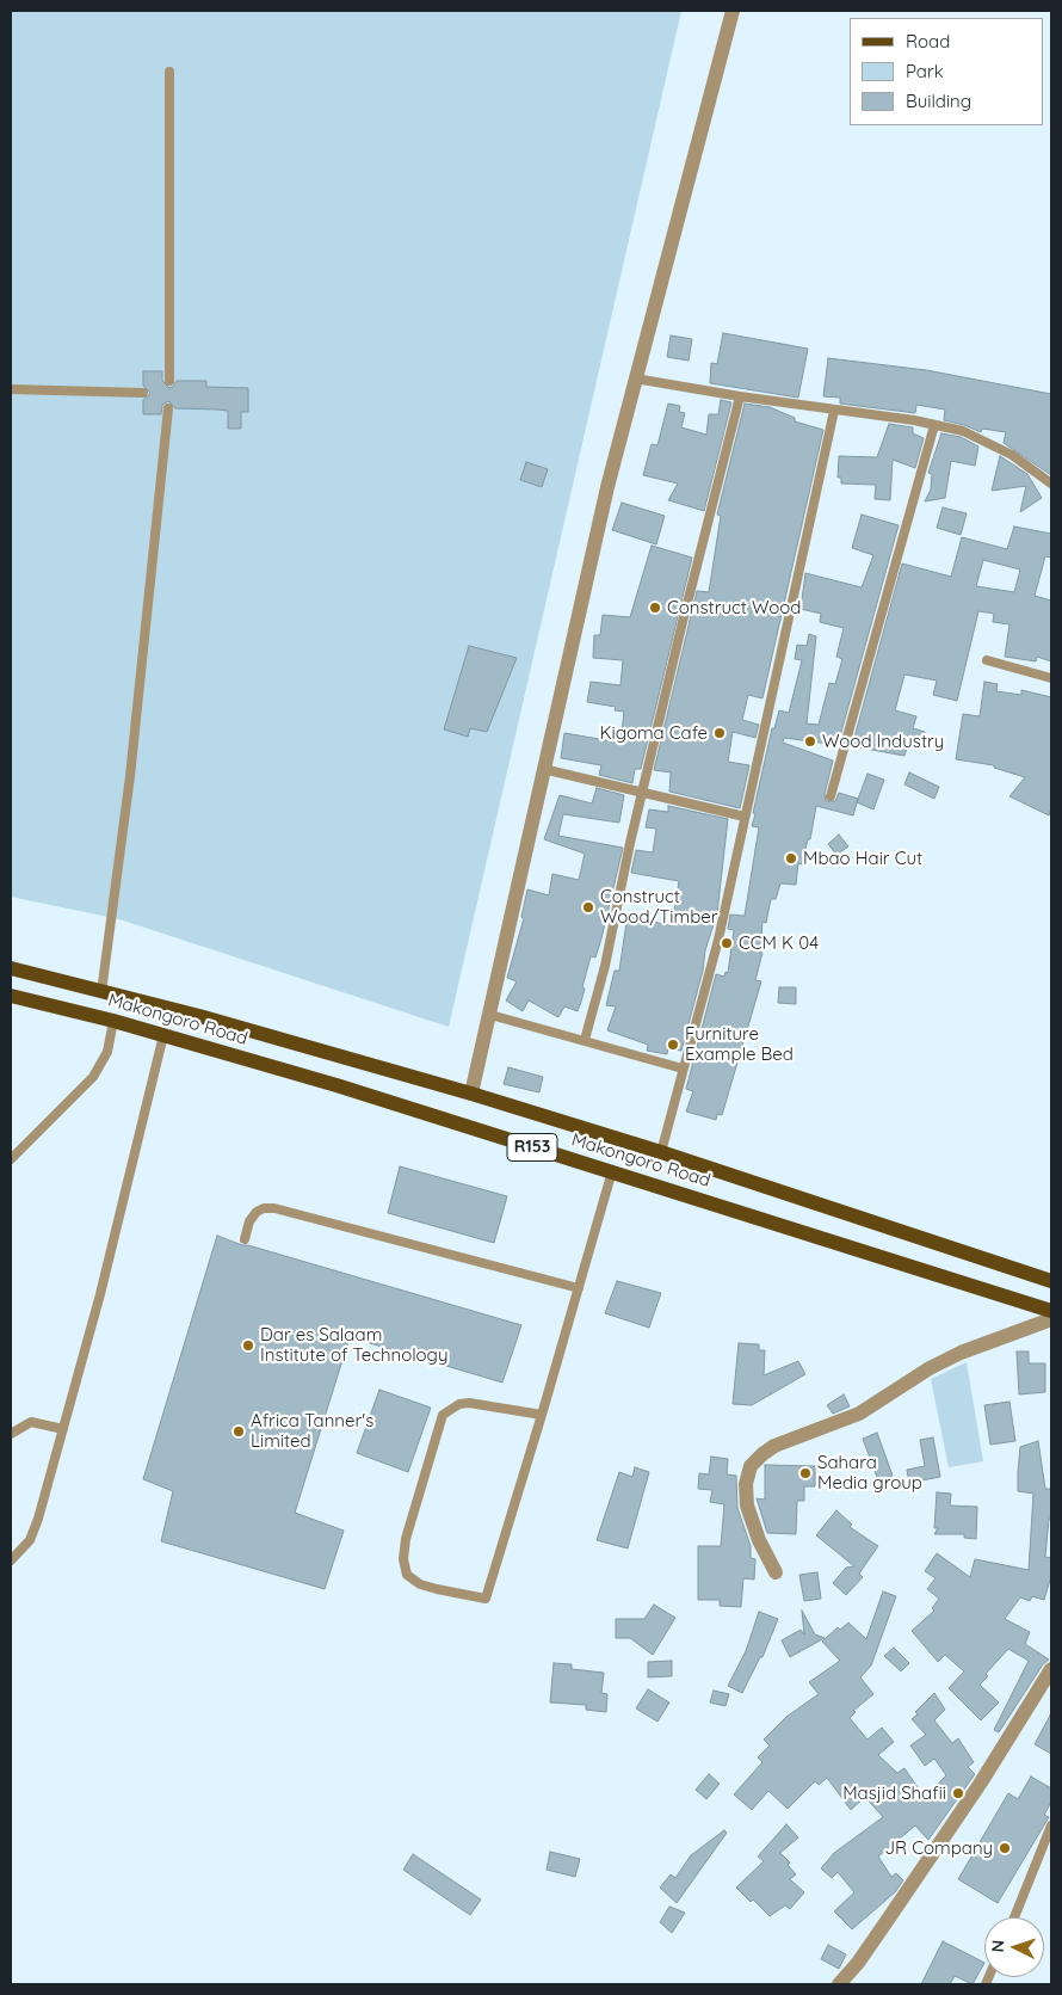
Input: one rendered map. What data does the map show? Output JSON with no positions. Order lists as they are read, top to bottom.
{
  "streets": {
    "main road": ["Makongoro Road", "R153"]
  },
  "places": [
    "Construct Wood",
    "Kigoma Cafe",
    "Wood Industry",
    "Mbao Hair Cut",
    "Construct Wood/Timber",
    "CCM K 04",
    "Furniture Example Bed",
    "Dar es Salaam Institute of Technology",
    "Africa Tanner's Limited",
    "Sahara Media group",
    "Masjid Shafii",
    "JR Company"
  ],
  "legend": ["Road", "Park", "Building"],
  "north": "left"
}
